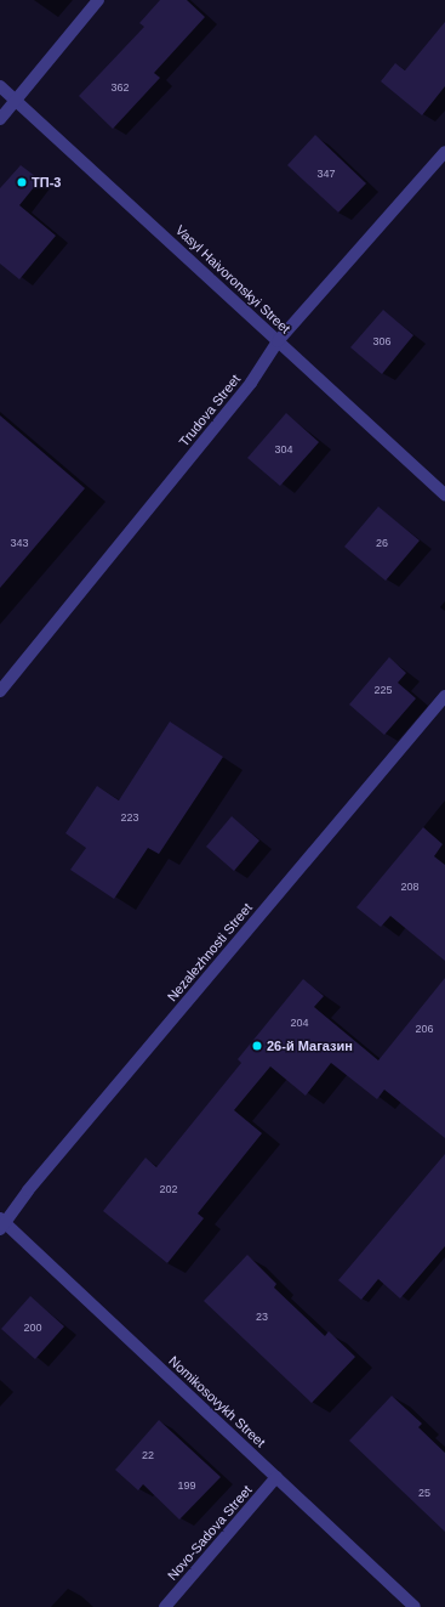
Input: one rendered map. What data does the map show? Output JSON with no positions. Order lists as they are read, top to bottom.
{
  "streets": {
    "street": [
      "Vasyl Haivoronskyi Street",
      "Trudova Street",
      "Nezalezhnosti Street",
      "Nomikosovykh Street",
      "Novo-Sadova Street"
    ]
  },
  "crossings": [
    ["Vasyl Haivoronskyi Street", "Trudova Street"],
    ["Nezalezhnosti Street", "Nomikosovykh Street"],
    ["Nomikosovykh Street", "Novo-Sadova Street"]
  ],
  "places": ["ТП-3", "26-й Магазин"],
  "house_numbers": [
    "362",
    "347",
    "306",
    "304",
    "343",
    "26",
    "225",
    "223",
    "208",
    "204",
    "206",
    "202",
    "23",
    "200",
    "22",
    "199",
    "25"
  ]
}
